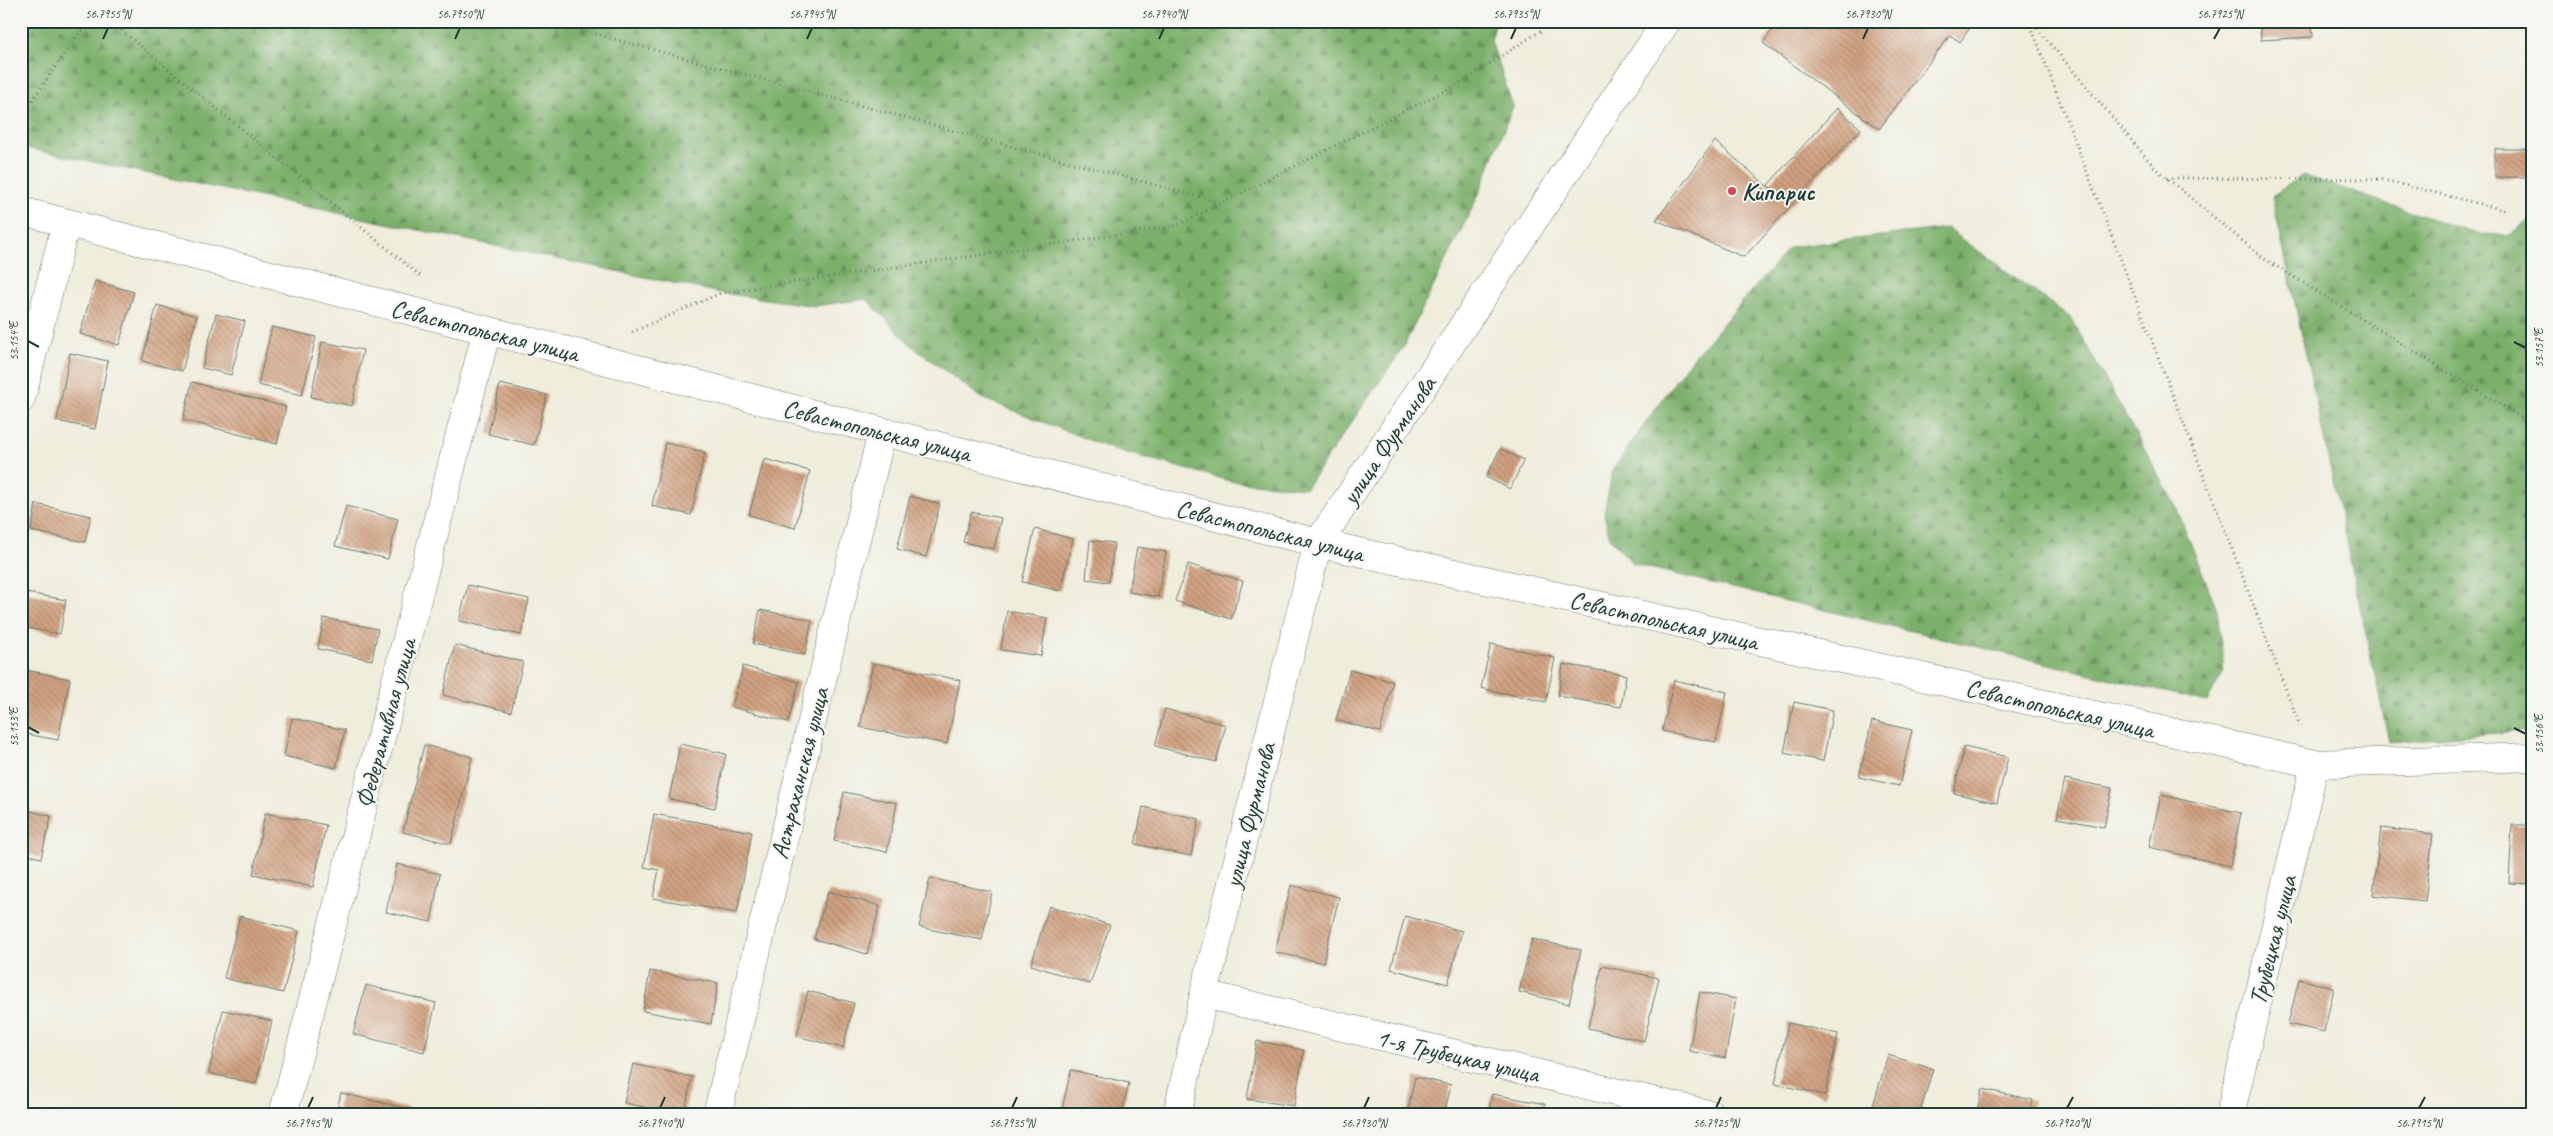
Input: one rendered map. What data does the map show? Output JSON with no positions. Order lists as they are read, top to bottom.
{
  "streets": {
    "street": [
      "Севастопольская улица",
      "улица Фурманова",
      "Федеративная улица",
      "Астраханская улица",
      "Трубецкая улица",
      "1-я Трубецкая улица"
    ]
  },
  "crossings": [
    ["Севастопольская улица", "улица Фурманова"],
    ["Севастопольская улица", "Федеративная улица"],
    ["Севастопольская улица", "Астраханская улица"],
    ["Севастопольская улица", "Трубецкая улица"],
    ["улица Фурманова", "1-я Трубецкая улица"]
  ],
  "places": ["Кипарис"],
  "coordinates": [
    "56.7955°N",
    "56.7950°N",
    "56.7945°N",
    "56.7940°N",
    "56.7935°N",
    "56.7930°N",
    "56.7925°N",
    "53.154°E",
    "53.157°E",
    "53.153°E",
    "53.156°E",
    "56.7920°N",
    "56.7915°N"
  ]
}
